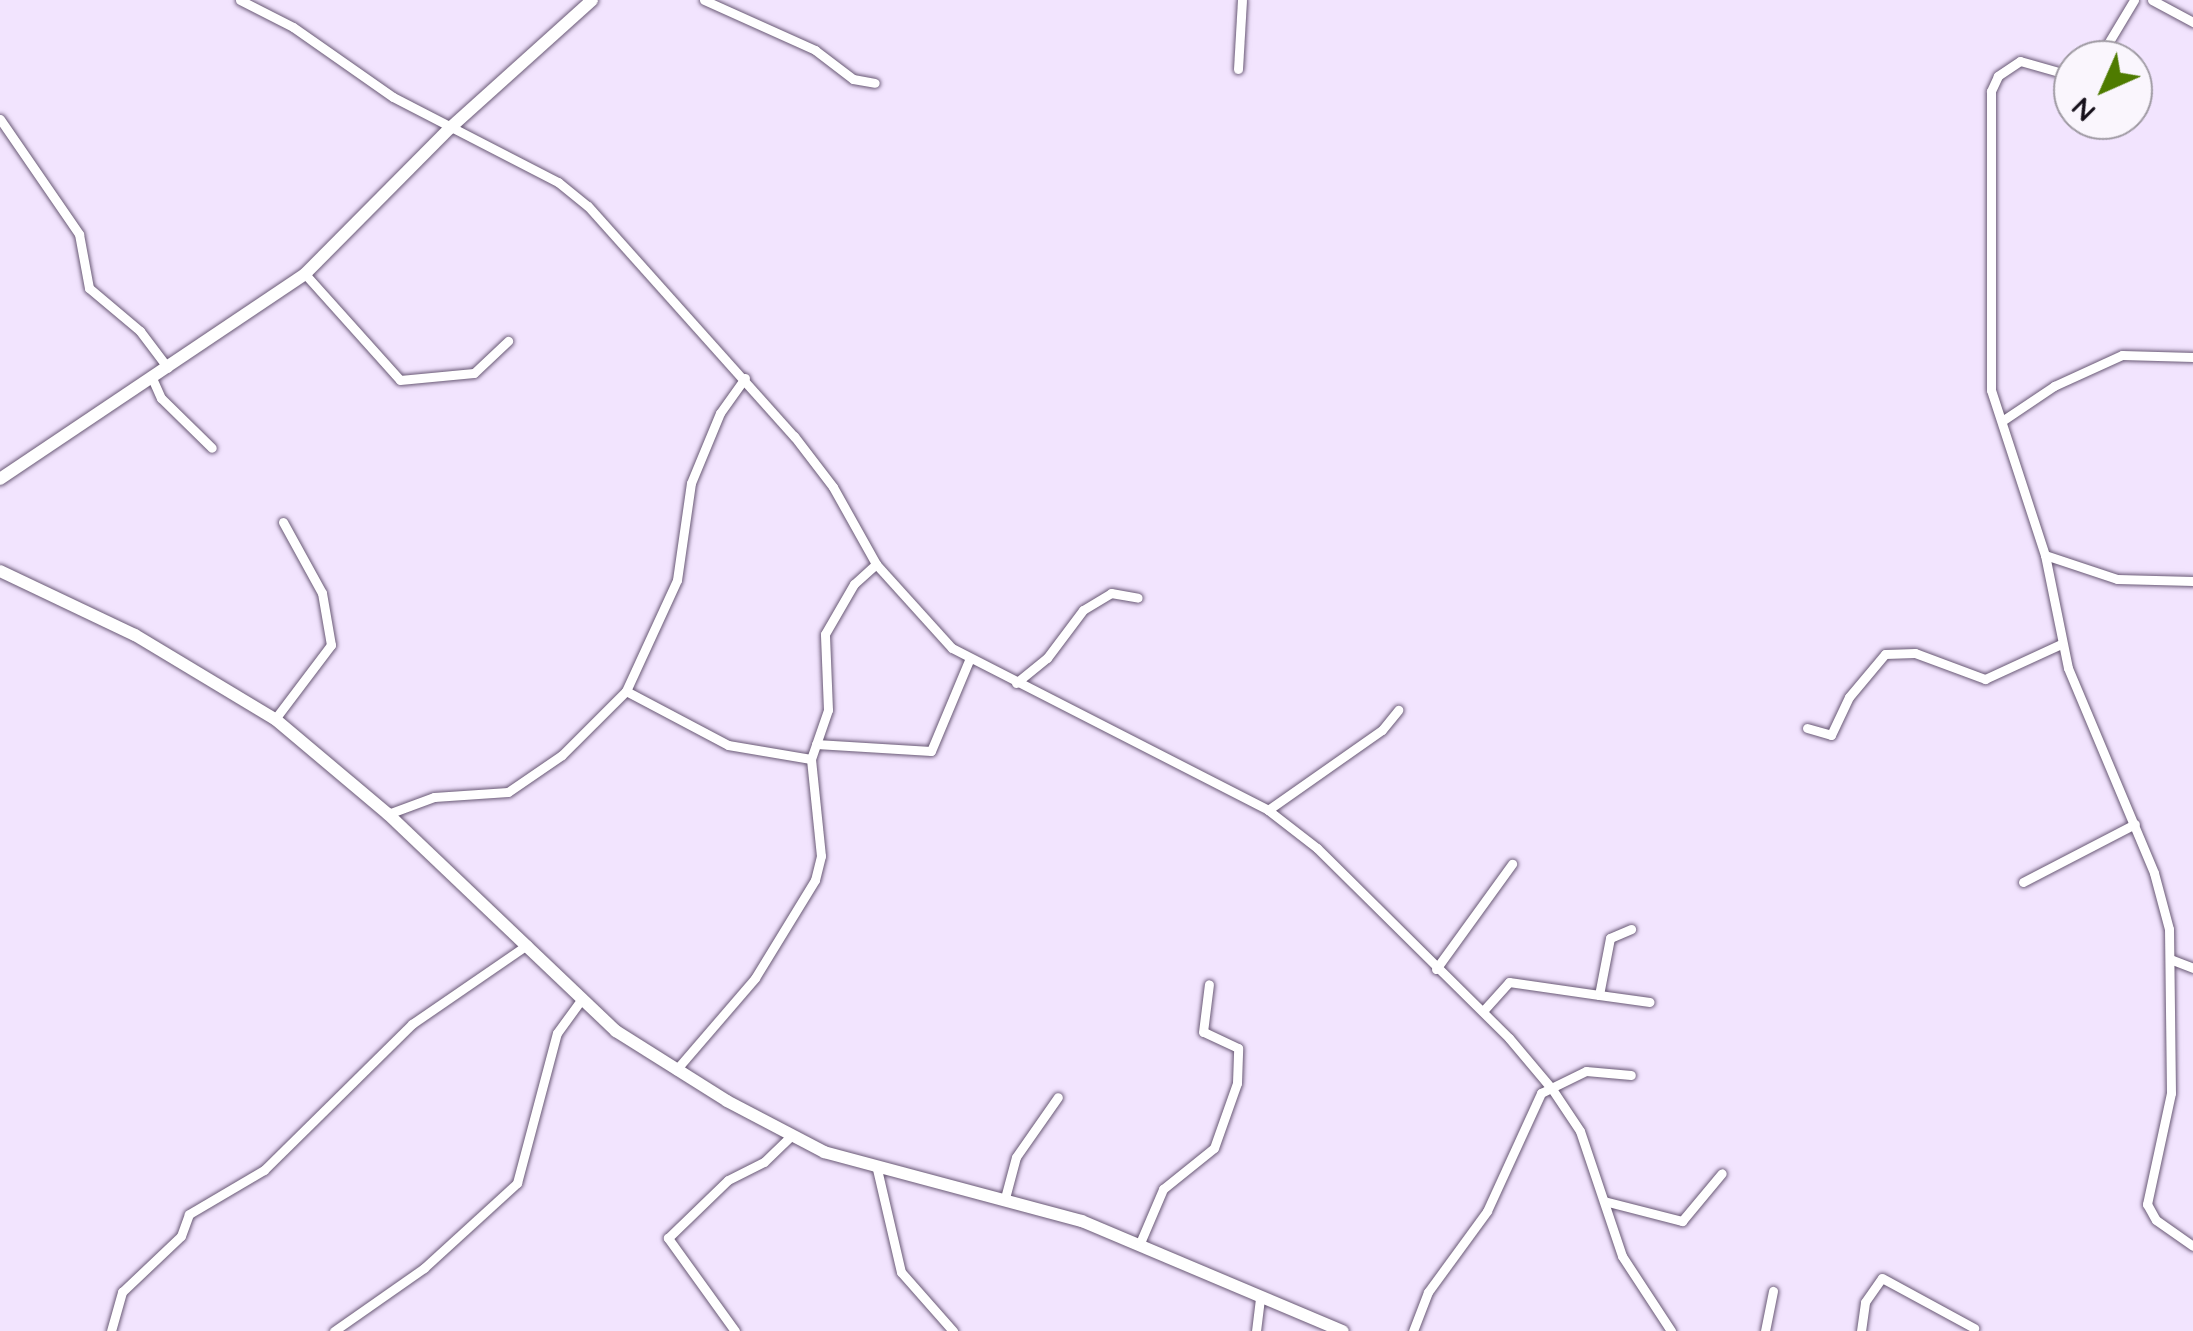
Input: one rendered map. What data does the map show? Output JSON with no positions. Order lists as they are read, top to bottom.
{
  "north": "bottom left"
}
